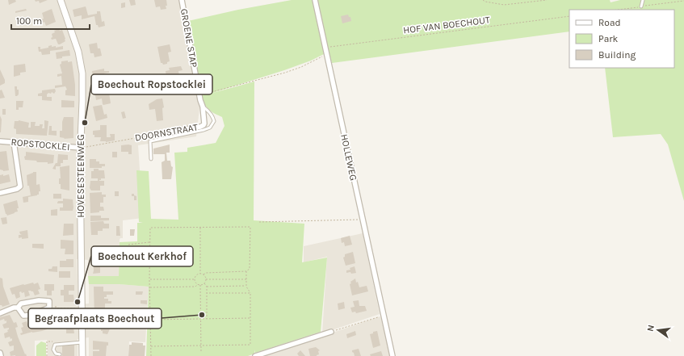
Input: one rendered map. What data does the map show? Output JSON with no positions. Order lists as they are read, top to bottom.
{
  "streets": {
    "street": [
      "GROENE STAP",
      "DOORNSTRAAT",
      "ROPSTOCKLEI",
      "HOLLEWEG",
      "HOVESESTEENWEG"
    ],
    "path": ["HOF VAN BOECHOUT"]
  },
  "crossings": [
    ["HOF VAN BOECHOUT", "HOLLEWEG"],
    ["GROENE STAP", "DOORNSTRAAT"],
    ["DOORNSTRAAT", "ROPSTOCKLEI"],
    ["DOORNSTRAAT", "HOVESESTEENWEG"],
    ["ROPSTOCKLEI", "HOVESESTEENWEG"]
  ],
  "places": ["Boechout Ropstocklei", "Boechout Kerkhof", "Begraafplaats Boechout"],
  "legend": ["Road", "Park", "Building"],
  "scale_bar": "100 m",
  "north": "left"
}
